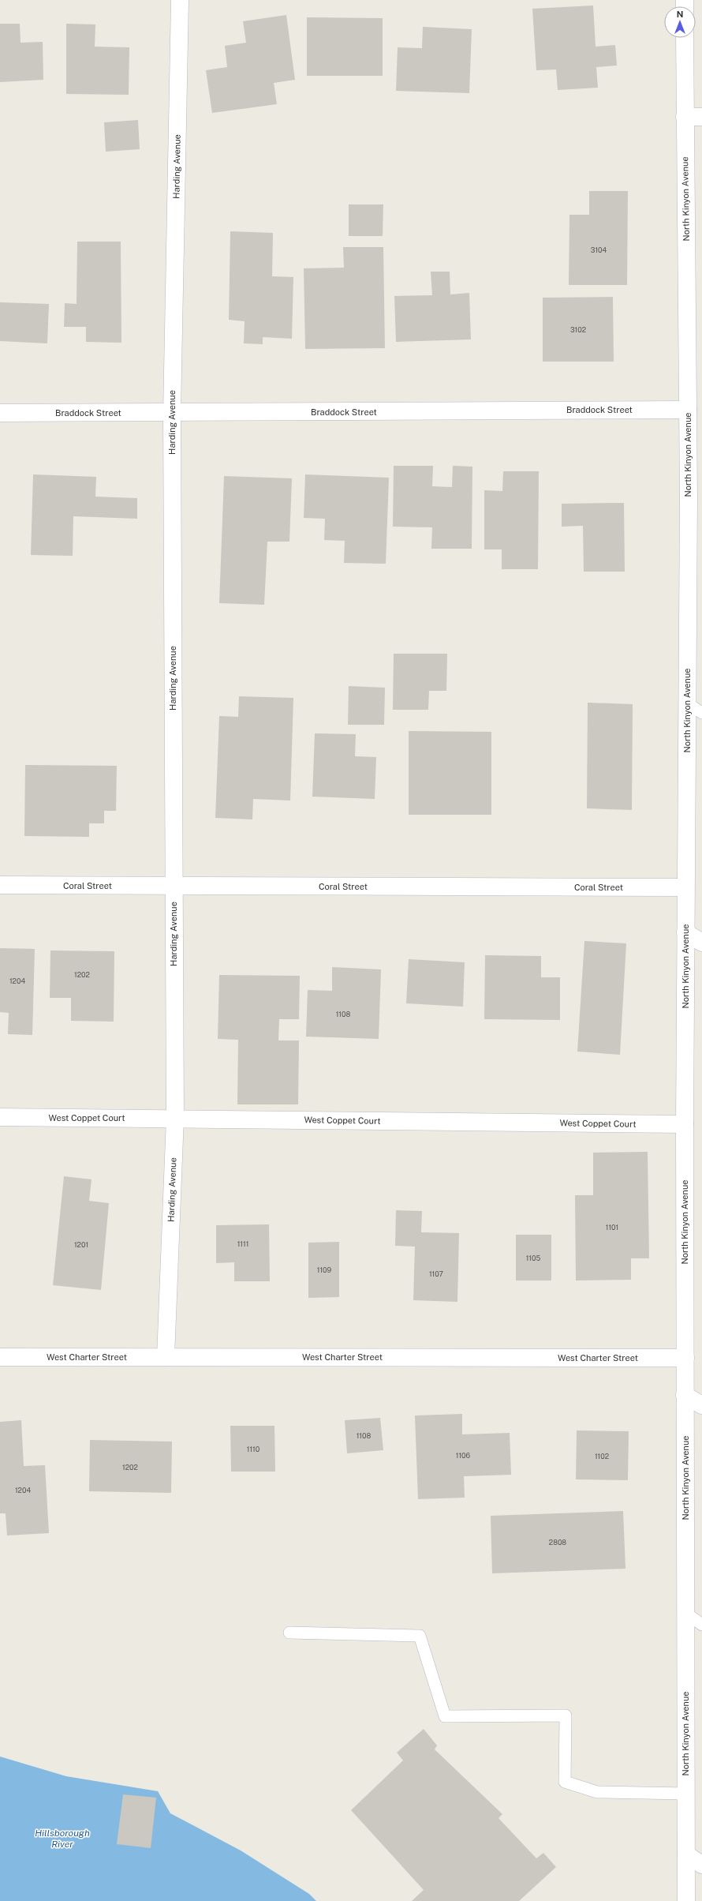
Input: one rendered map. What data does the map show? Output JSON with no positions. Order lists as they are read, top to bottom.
{
  "streets": {
    "street": [
      "Harding Avenue",
      "North Kinyon Avenue",
      "Braddock Street",
      "Coral Street",
      "West Coppet Court",
      "West Charter Street"
    ]
  },
  "crossings": [
    ["Harding Avenue", "Braddock Street"],
    ["Harding Avenue", "Coral Street"],
    ["Harding Avenue", "West Coppet Court"],
    ["Harding Avenue", "West Charter Street"],
    ["North Kinyon Avenue", "Braddock Street"],
    ["North Kinyon Avenue", "Coral Street"],
    ["North Kinyon Avenue", "West Coppet Court"],
    ["North Kinyon Avenue", "West Charter Street"]
  ],
  "water": ["Hillsborough River"],
  "house_numbers": [
    "3104",
    "3102",
    "1202",
    "1204",
    "1108",
    "1101",
    "1111",
    "1201",
    "1105",
    "1109",
    "1107",
    "1108",
    "1110",
    "1106",
    "1102",
    "1202",
    "1204",
    "2808"
  ],
  "north": "top"
}
